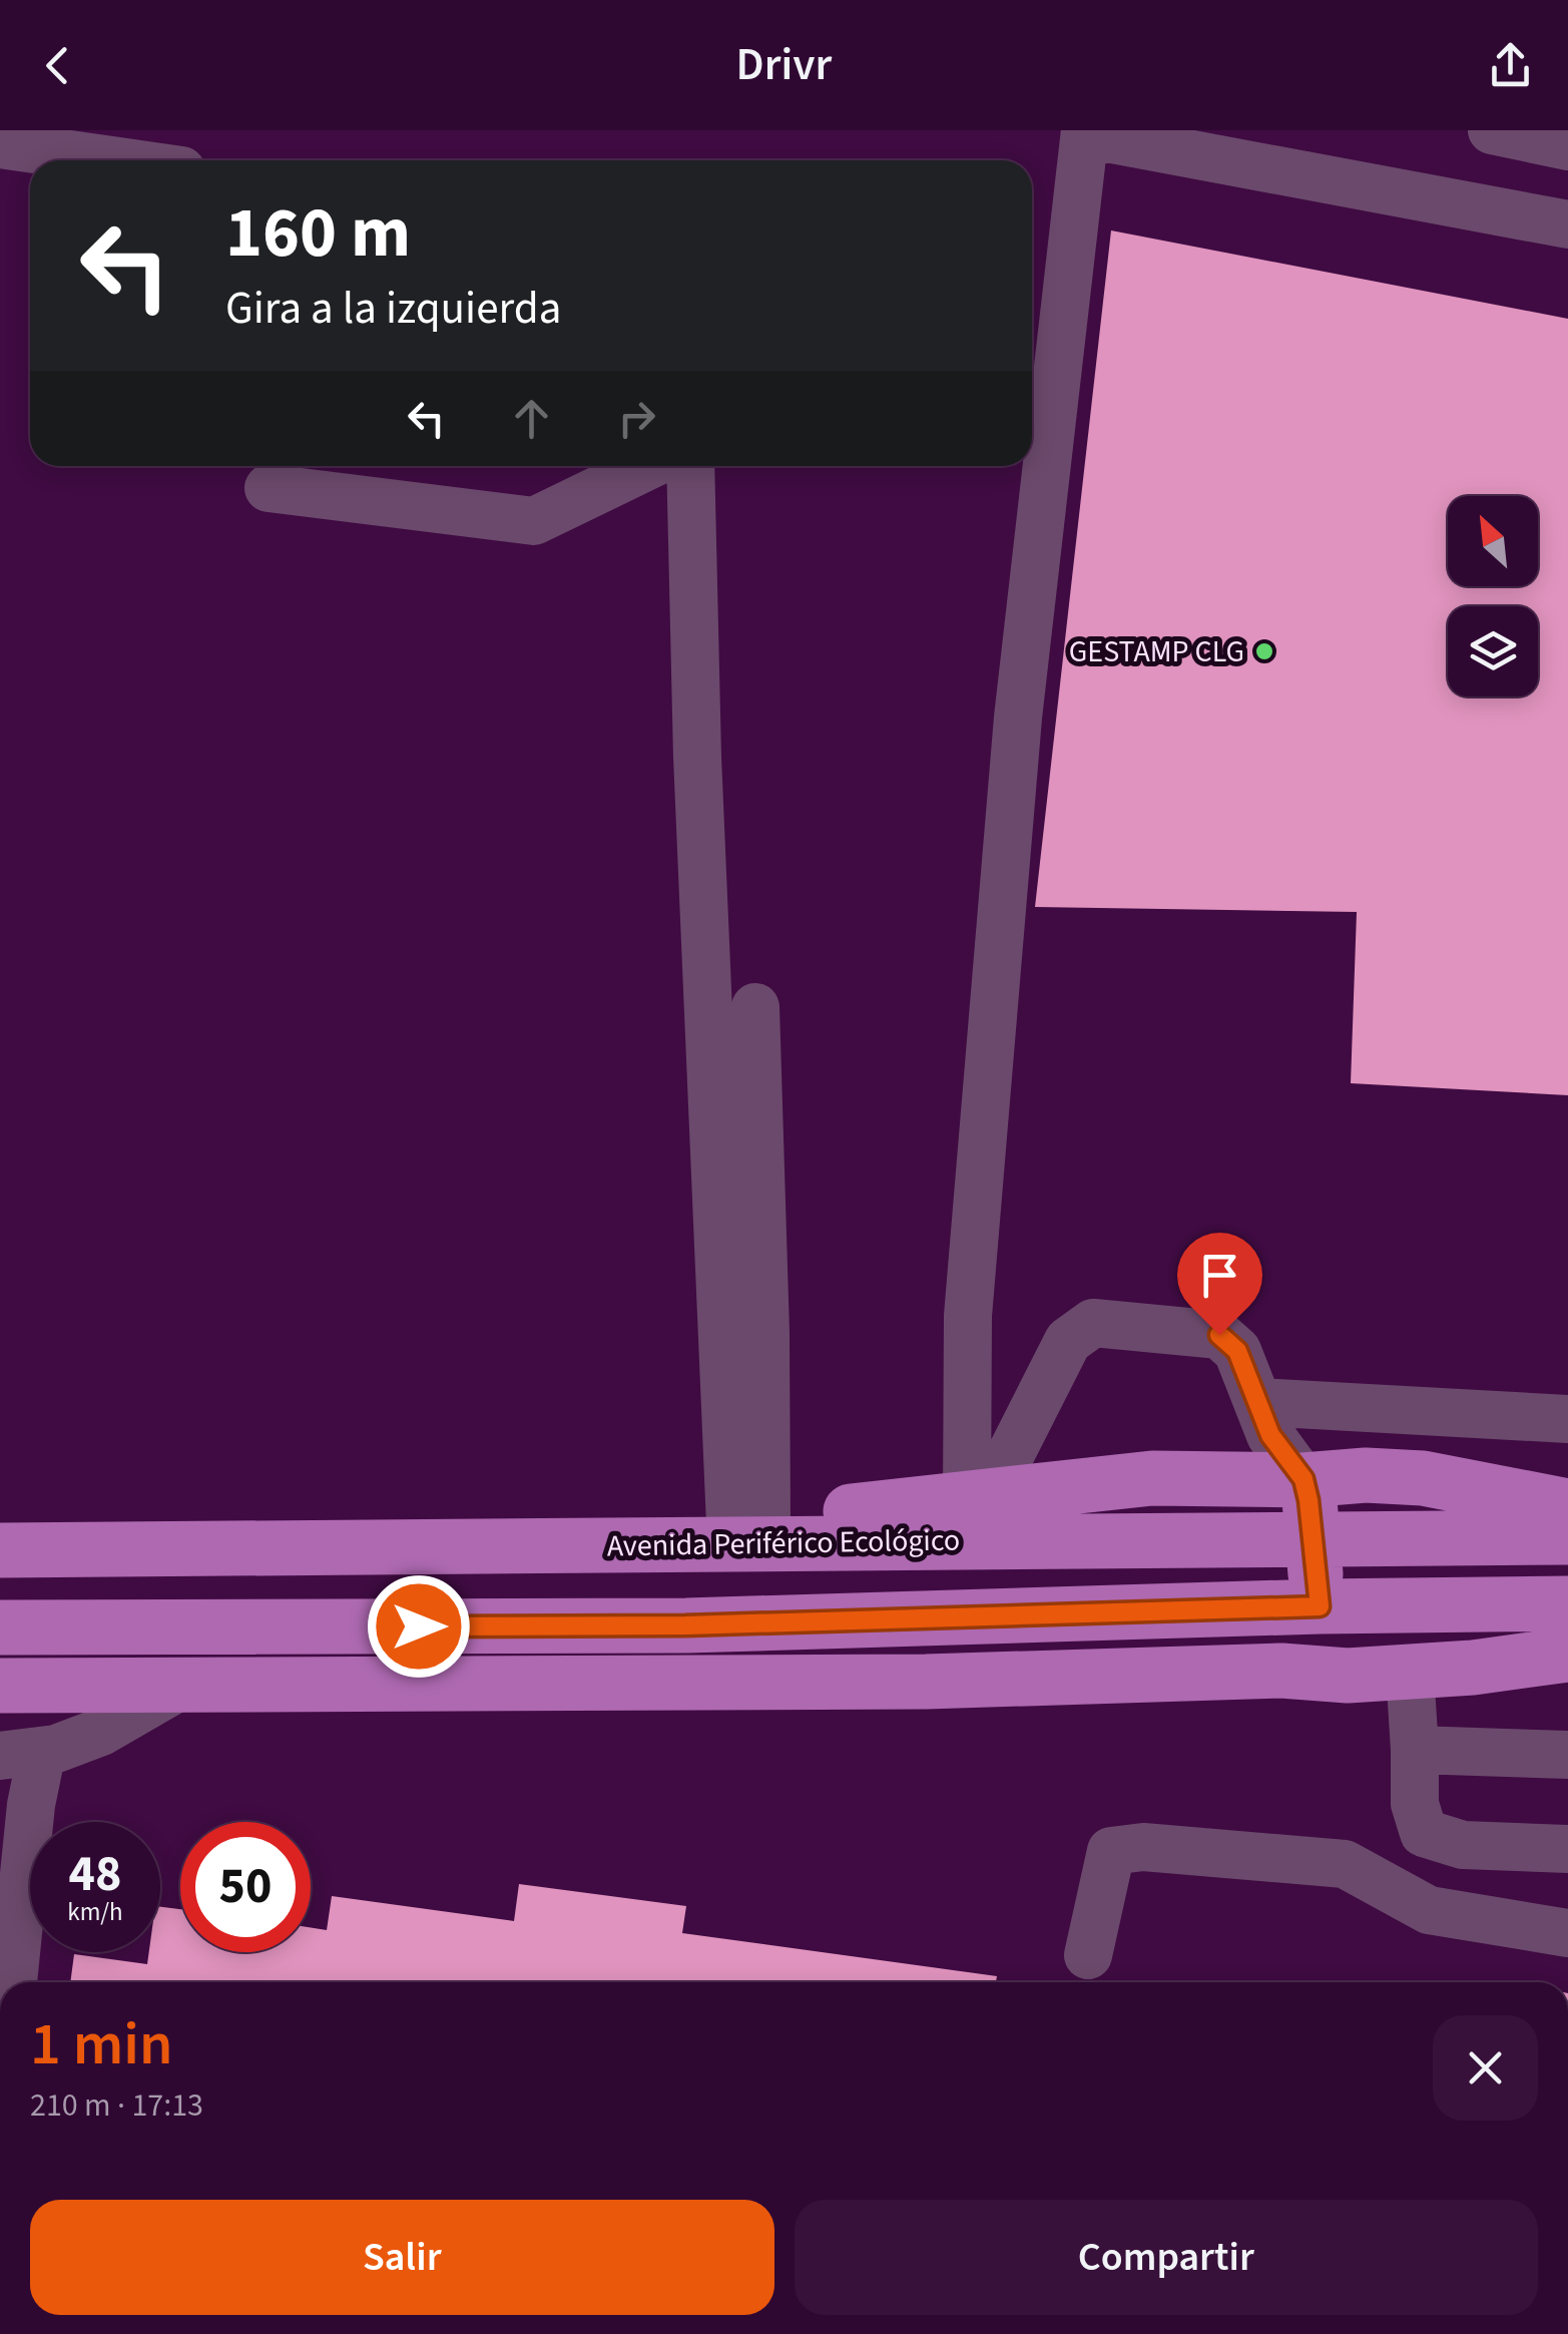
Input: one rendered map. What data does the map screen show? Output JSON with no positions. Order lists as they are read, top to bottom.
{
  "streets": {
    "main road": ["Avenida Periférico Ecológico"]
  },
  "places": ["GESTAMP CLG"],
  "north": "top left",
  "page": {
    "header": "Drivr",
    "turn": ["160 m", "Gira a la izquierda"],
    "speed": "48 km/h",
    "limit": "50",
    "heading": ["1 min", "210 m · 17:13"],
    "buttons": ["Salir", "Compartir"]
  }
}
